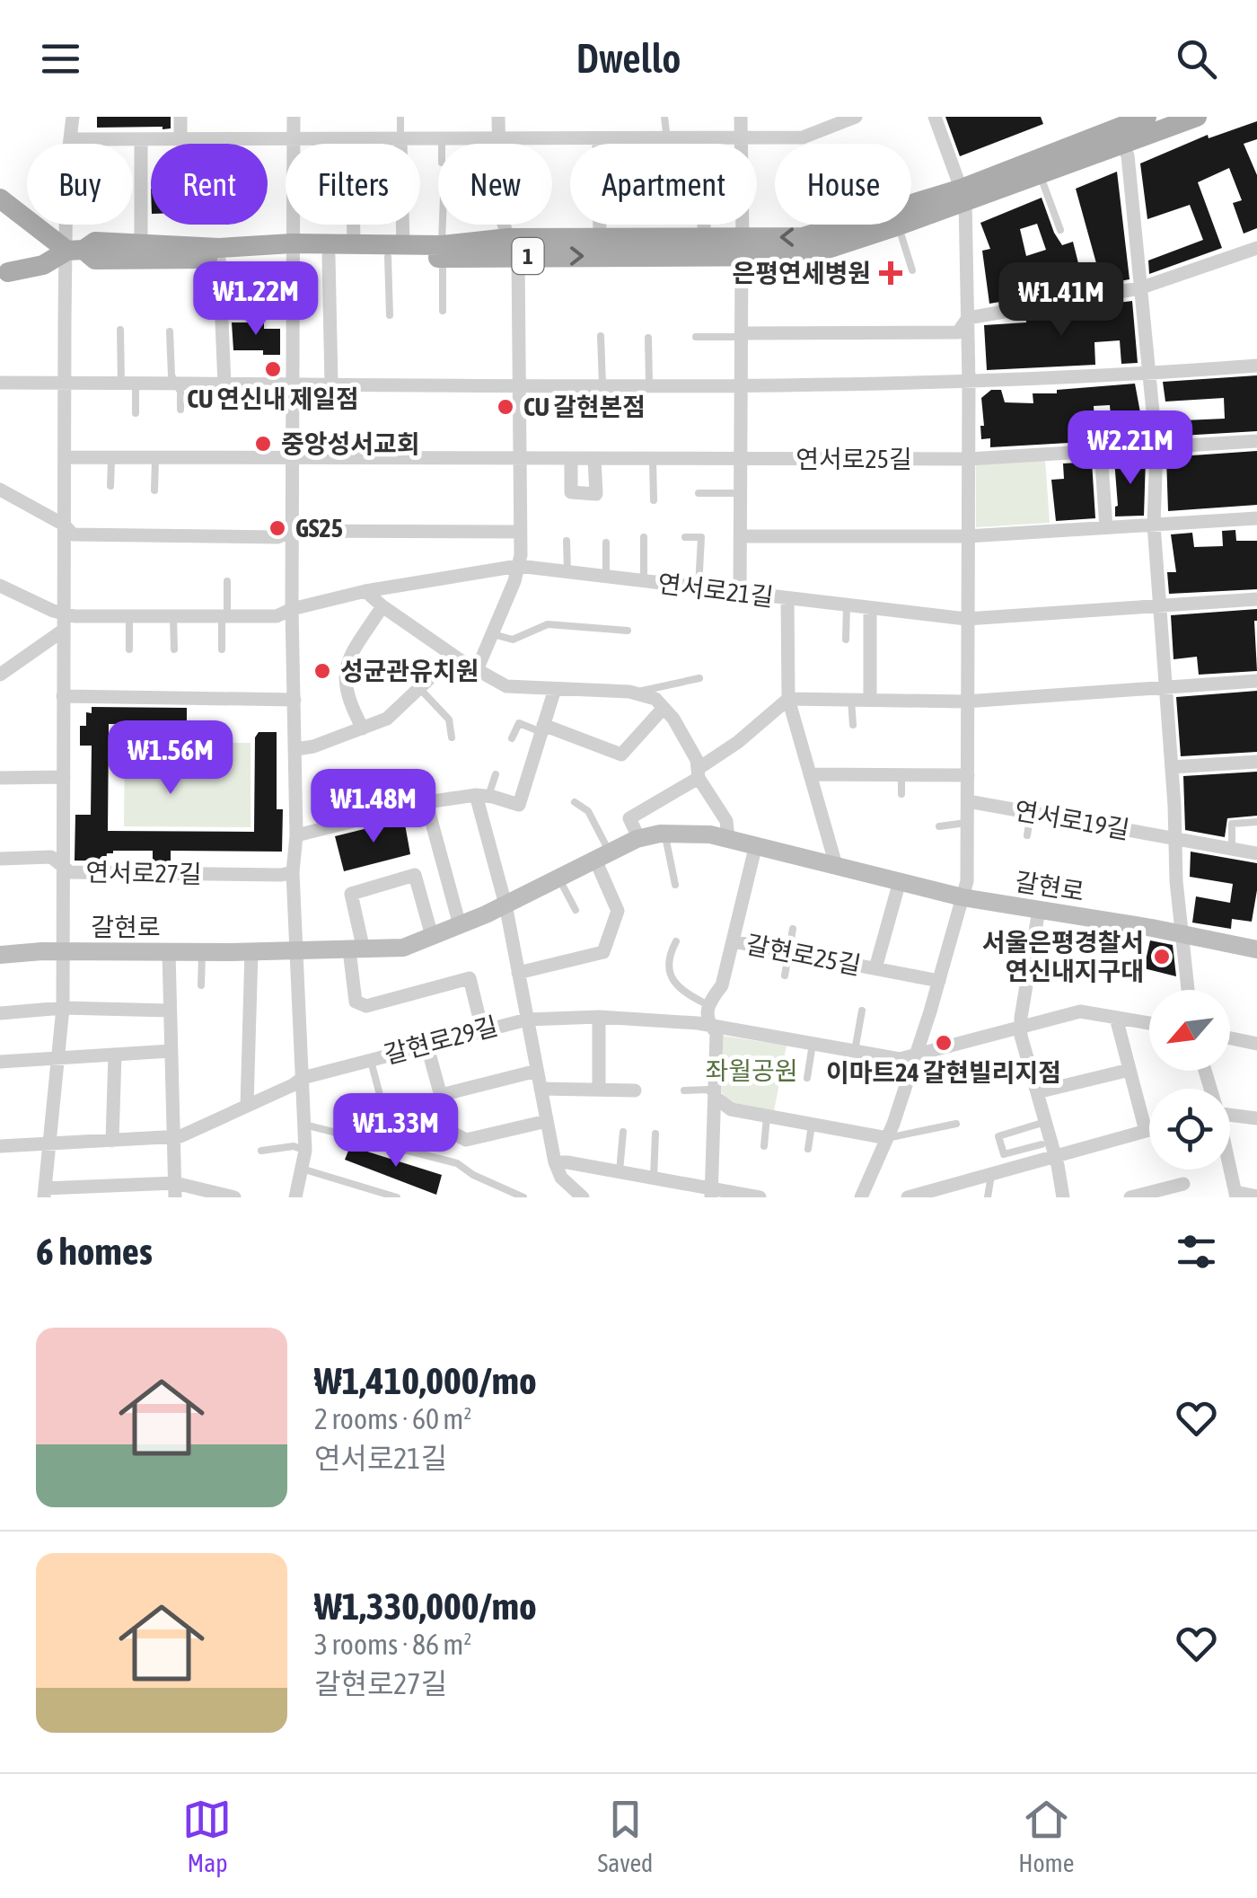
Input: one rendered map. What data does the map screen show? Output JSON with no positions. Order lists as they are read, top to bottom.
{
  "streets": {
    "main road": ["1", "갈현로"],
    "street": [
      "연서로25길",
      "연서로21길",
      "연서로19길",
      "연서로27길",
      "갈현로25길",
      "갈현로29길"
    ]
  },
  "crossings": [
    ["갈현로", "갈현로25길"]
  ],
  "parks": ["좌월공원"],
  "places": {
    "health": ["은평연세병원"],
    "other": [
      "CU 연신내 제일점",
      "CU 갈현본점",
      "중앙성서교회",
      "GS25",
      "성균관유치원",
      "서울은평경찰서 연신내지구대",
      "이마트24 갈현빌리지점"
    ]
  },
  "north": "bottom left",
  "page": {
    "header": "Dwello",
    "chip": [
      "Buy",
      "Rent",
      "Filters",
      "New",
      "Apartment",
      "House"
    ],
    "price": [
      "₩1.22M",
      "₩1.41M",
      "₩2.21M",
      "₩1.56M",
      "₩1.48M",
      "₩1.33M"
    ],
    "heading": "6 homes",
    "list": [
      {
        "name": "₩1,410,000/mo",
        "note": "2 rooms · 60 m² · 연서로21길"
      },
      {
        "name": "₩1,330,000/mo",
        "note": "3 rooms · 86 m² · 갈현로27길"
      }
    ],
    "tabs": ["Map", "Saved", "Home"]
  }
}
